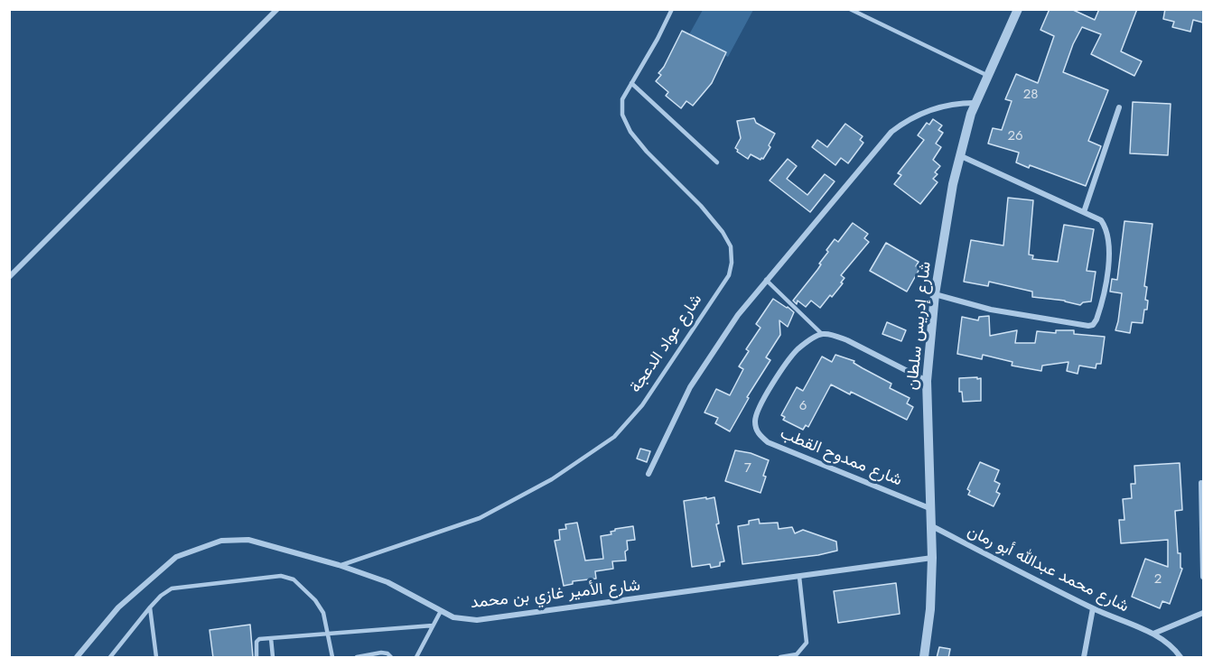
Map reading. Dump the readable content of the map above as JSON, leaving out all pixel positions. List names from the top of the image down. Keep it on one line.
{"streets":{"street":["شارع إدريس سلطان","شارع ممدوح القطب","شارع محمد عبدالله أبو رمان","شارع الأمير غازي بن محمد"],"lane":["شارع عواد الدعجة"]},"crossings":[["شارع إدريس سلطان","شارع ممدوح القطب"],["شارع إدريس سلطان","شارع محمد عبدالله أبو رمان"],["شارع إدريس سلطان","شارع الأمير غازي بن محمد"],["شارع عواد الدعجة","شارع الأمير غازي بن محمد"]],"house_numbers":["28","26","6","7","2"]}
